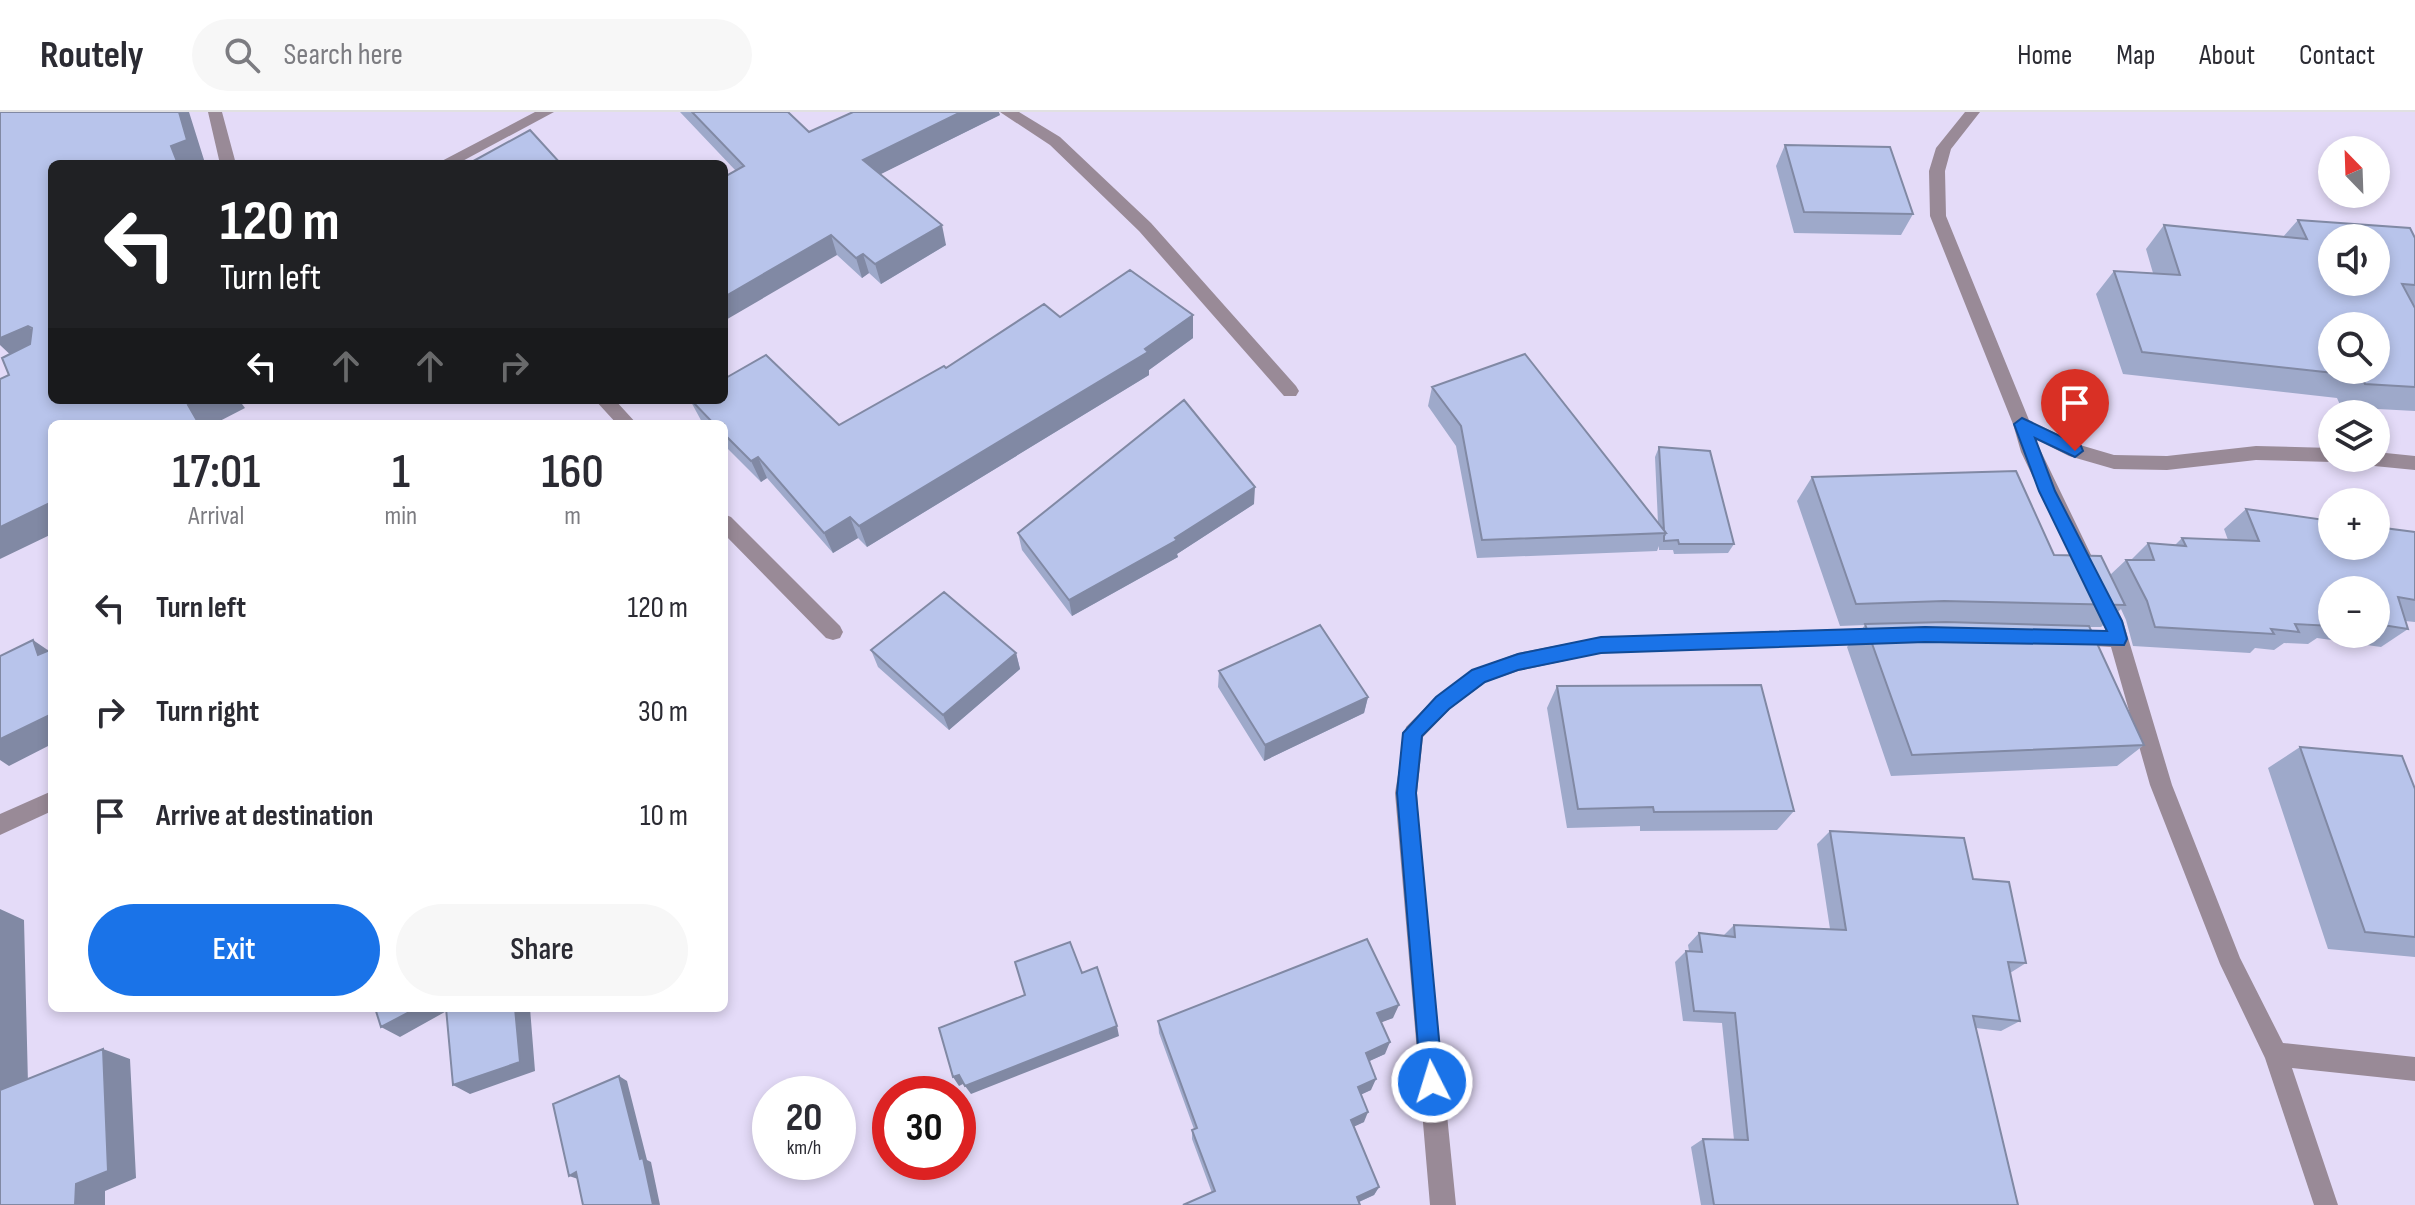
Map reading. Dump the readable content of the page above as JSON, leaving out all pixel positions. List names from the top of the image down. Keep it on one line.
{"north":"top left","page":{"header":"Routely","search":"Search here","nav":["Home","Map","About","Contact"],"map_buttons":["+","−"],"turn":["120 m","Turn left"],"eta":["17:01","Arrival","1","min","160","m"],"list":[{"name":"Turn left","value":"120 m"},{"name":"Turn right","value":"30 m"},{"name":"Arrive at destination","value":"10 m"}],"buttons":["Exit","Share"],"speed":"20 km/h","limit":"30"}}
